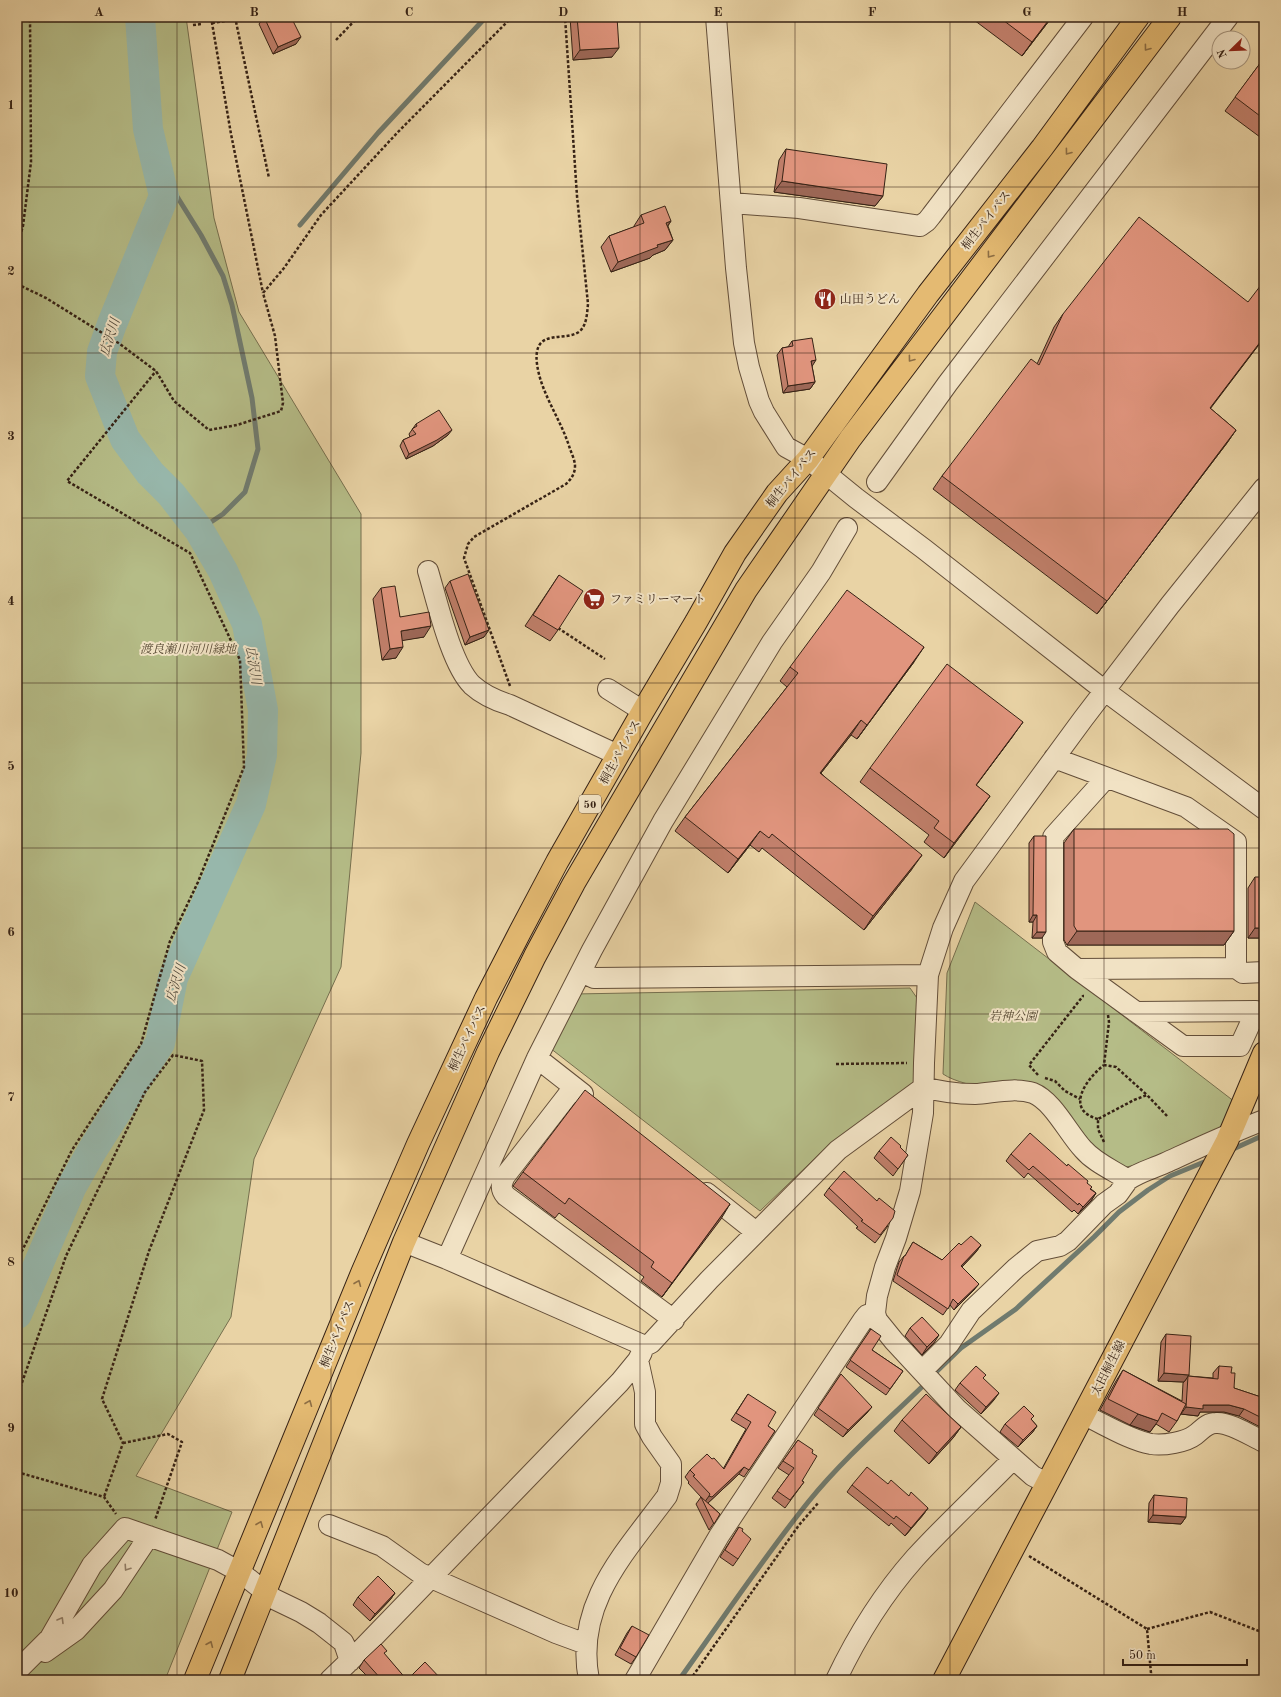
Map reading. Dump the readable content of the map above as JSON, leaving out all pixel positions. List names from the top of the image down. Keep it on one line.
{"streets":{"main road":["桐生バイパス","50","太田桐生線"]},"water":["広沢川"],"parks":["渡良瀬川河川緑地","岩神公園"],"places":{"restaurant":["山田うどん"],"supermarket":["ファミリーマート"]},"scale_bar":"50 m","north":"bottom left","grid":{"columns":["A","B","C","D","E","F","G","H"],"rows":["1","2","3","4","5","6","7","8","9","10"]}}
